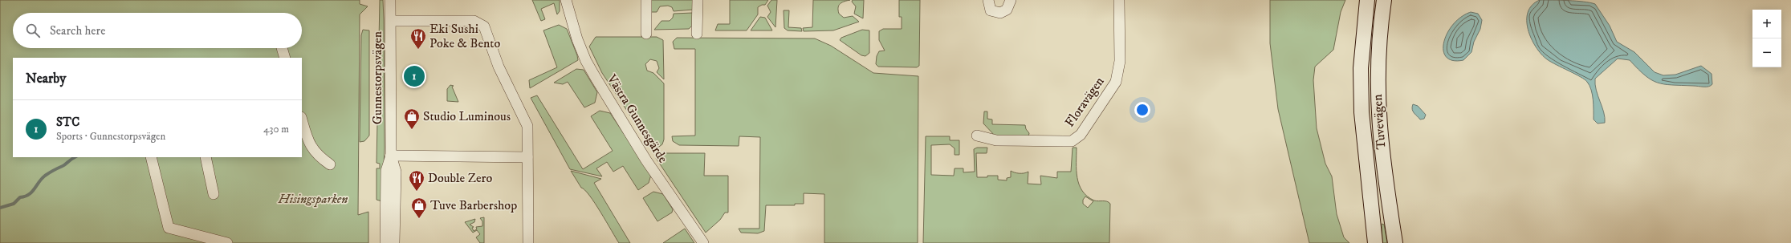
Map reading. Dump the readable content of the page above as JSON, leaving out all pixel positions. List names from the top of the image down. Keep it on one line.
{"streets":{"main road":["Tuvevägen"],"street":["Gunnestorpsvägen","Floravägen","Västra Gunnesgärde"]},"parks":["Hisingsparken"],"places":{"restaurant":["Eki Sushi Poke & Bento","Double Zero"],"shop":["Studio Luminous","Tuve Barbershop"]},"page":{"map_buttons":["+","−"],"search":"Search here","heading":"Nearby","pins":"1","list":[{"mark":"1","name":"STC","note":"Sports · Gunnestorpsvägen","value":"430 m"}]}}
